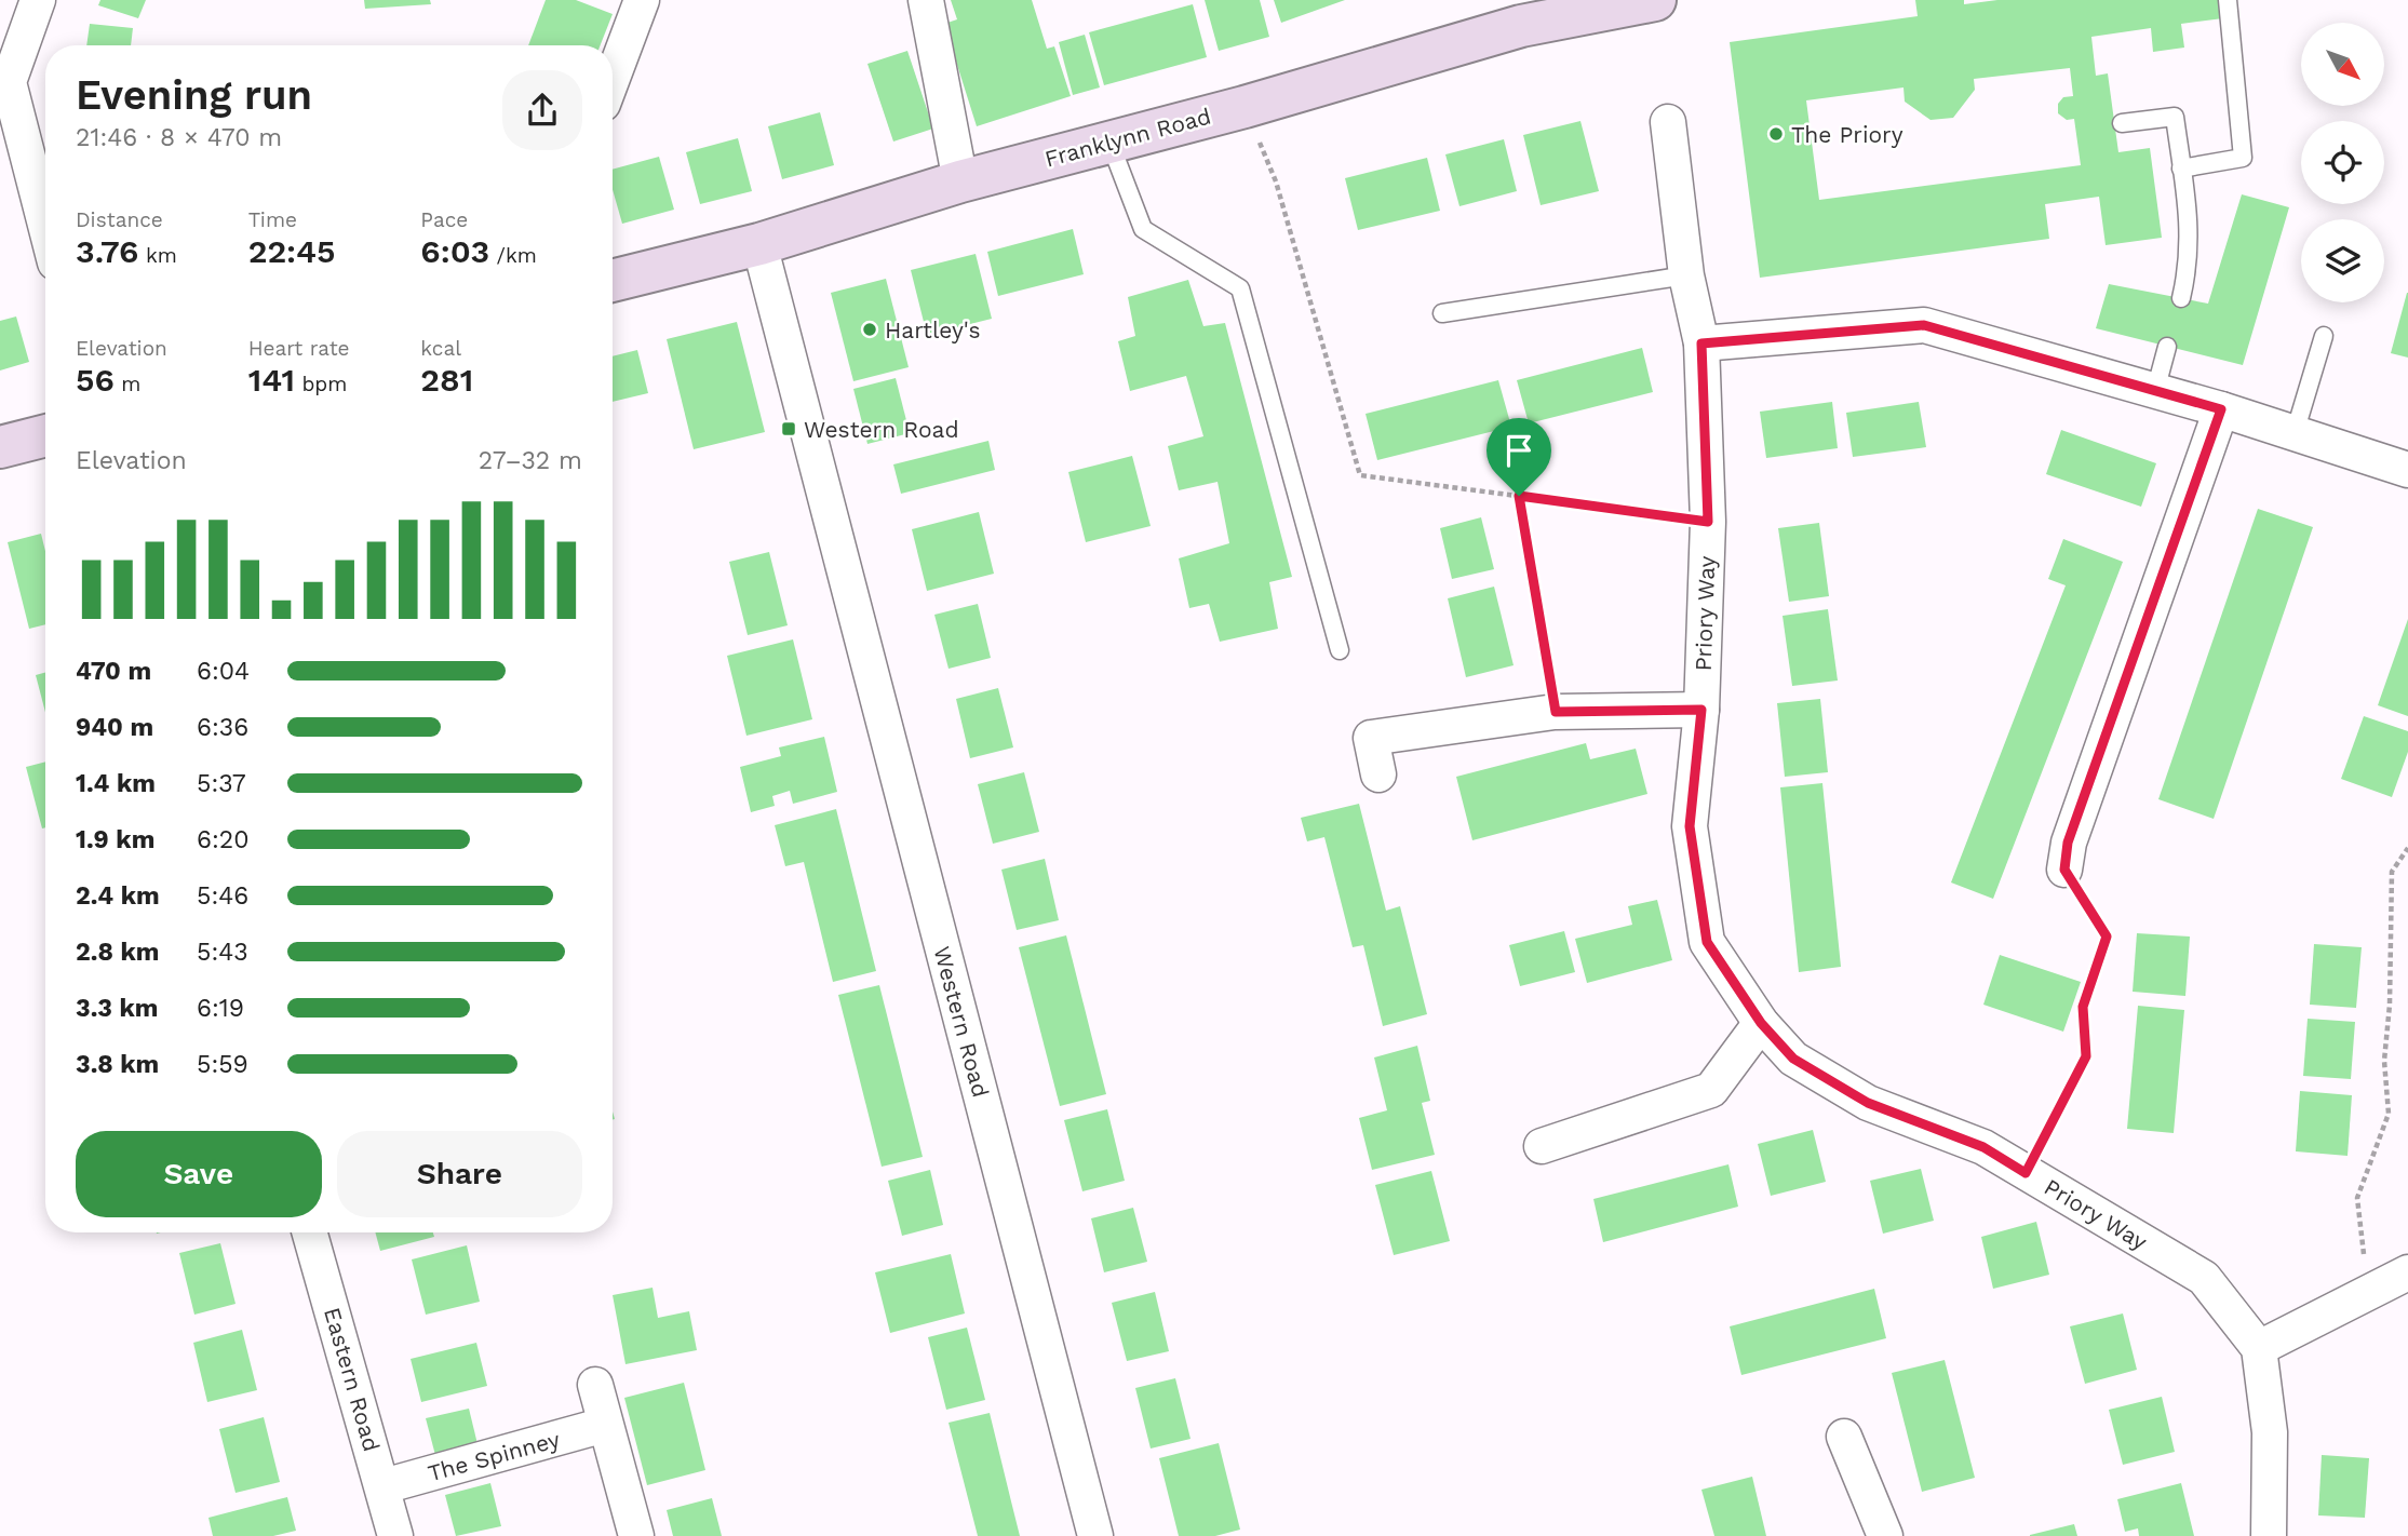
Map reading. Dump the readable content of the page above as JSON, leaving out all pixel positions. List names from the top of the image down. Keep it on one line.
{"streets":{"main road":["Franklynn Road"],"street":["Priory Way","Western Road","Eastern Road","The Spinney"]},"crossings":[["Franklynn Road","Western Road"],["Eastern Road","The Spinney"]],"places":{"other":["The Priory","Hartley's"],"transit":["Western Road"]},"north":"bottom right","page":{"heading":["Evening run","21:46 · 8 × 470 m"],"stats":[["Distance","3.76 km"],["Time","22:45"],["Pace","6:03 /km"],["Elevation","56 m"],["Heart rate","141 bpm"],["kcal","281"]],"chart":["Elevation","27–32 m"],"list":[{"name":"470 m","note":"6:04"},{"name":"940 m","note":"6:36"},{"name":"1.4 km","note":"5:37"},{"name":"1.9 km","note":"6:20"},{"name":"2.4 km","note":"5:46"},{"name":"2.8 km","note":"5:43"},{"name":"3.3 km","note":"6:19"},{"name":"3.8 km","note":"5:59"}],"buttons":["Save","Share"]}}
